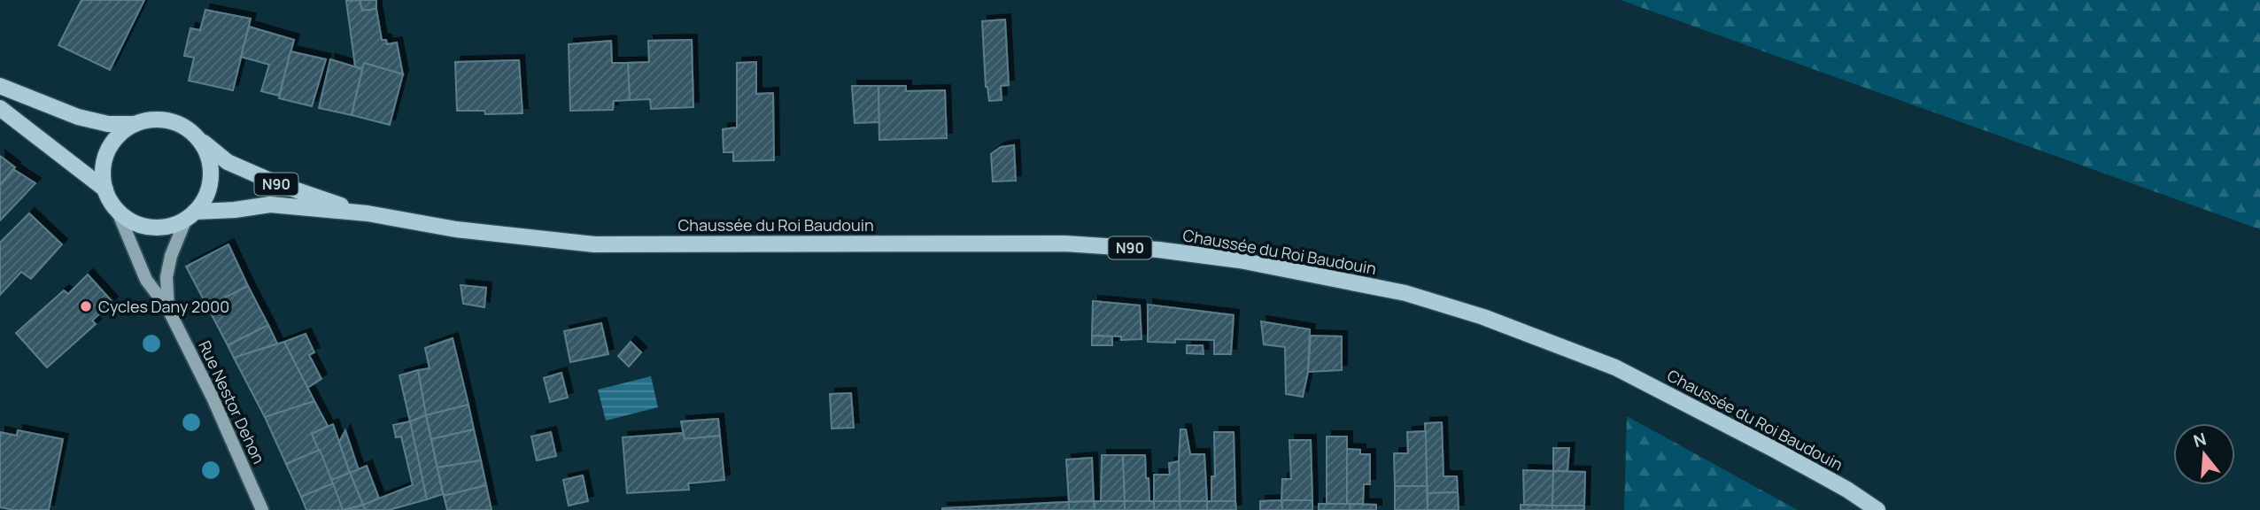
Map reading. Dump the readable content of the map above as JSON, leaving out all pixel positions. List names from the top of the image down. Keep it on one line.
{"streets":{"main road":["N90","Chaussée du Roi Baudouin"],"street":["Rue Nestor Dehon"]},"crossings":[["Chaussée du Roi Baudouin","Rue Nestor Dehon"]],"places":["Cycles Dany 2000"],"north":"top"}
